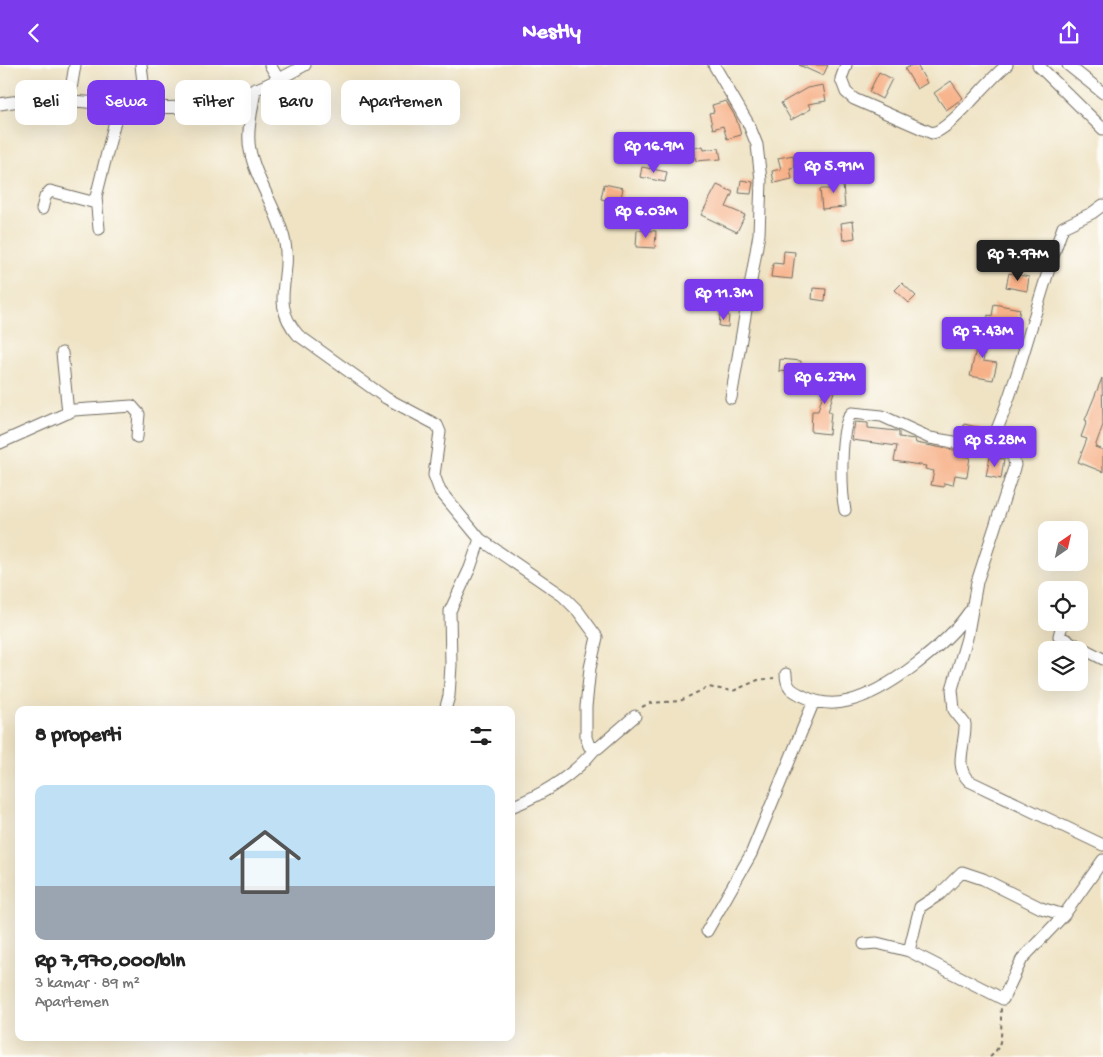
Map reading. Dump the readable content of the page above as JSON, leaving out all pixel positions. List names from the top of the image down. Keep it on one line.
{"north":"top right","page":{"header":"Nestly","chip":["Beli","Sewa","Filter","Baru","Apartemen"],"price":["Rp 16.9M","Rp 5.91M","Rp 6.03M","Rp 7.97M","Rp 11.3M","Rp 7.43M","Rp 6.27M","Rp 5.28M"],"heading":"8 properti","list":[{"name":"Rp 7,970,000/bln","note":"3 kamar · 89 m² · Apartemen"}]}}
